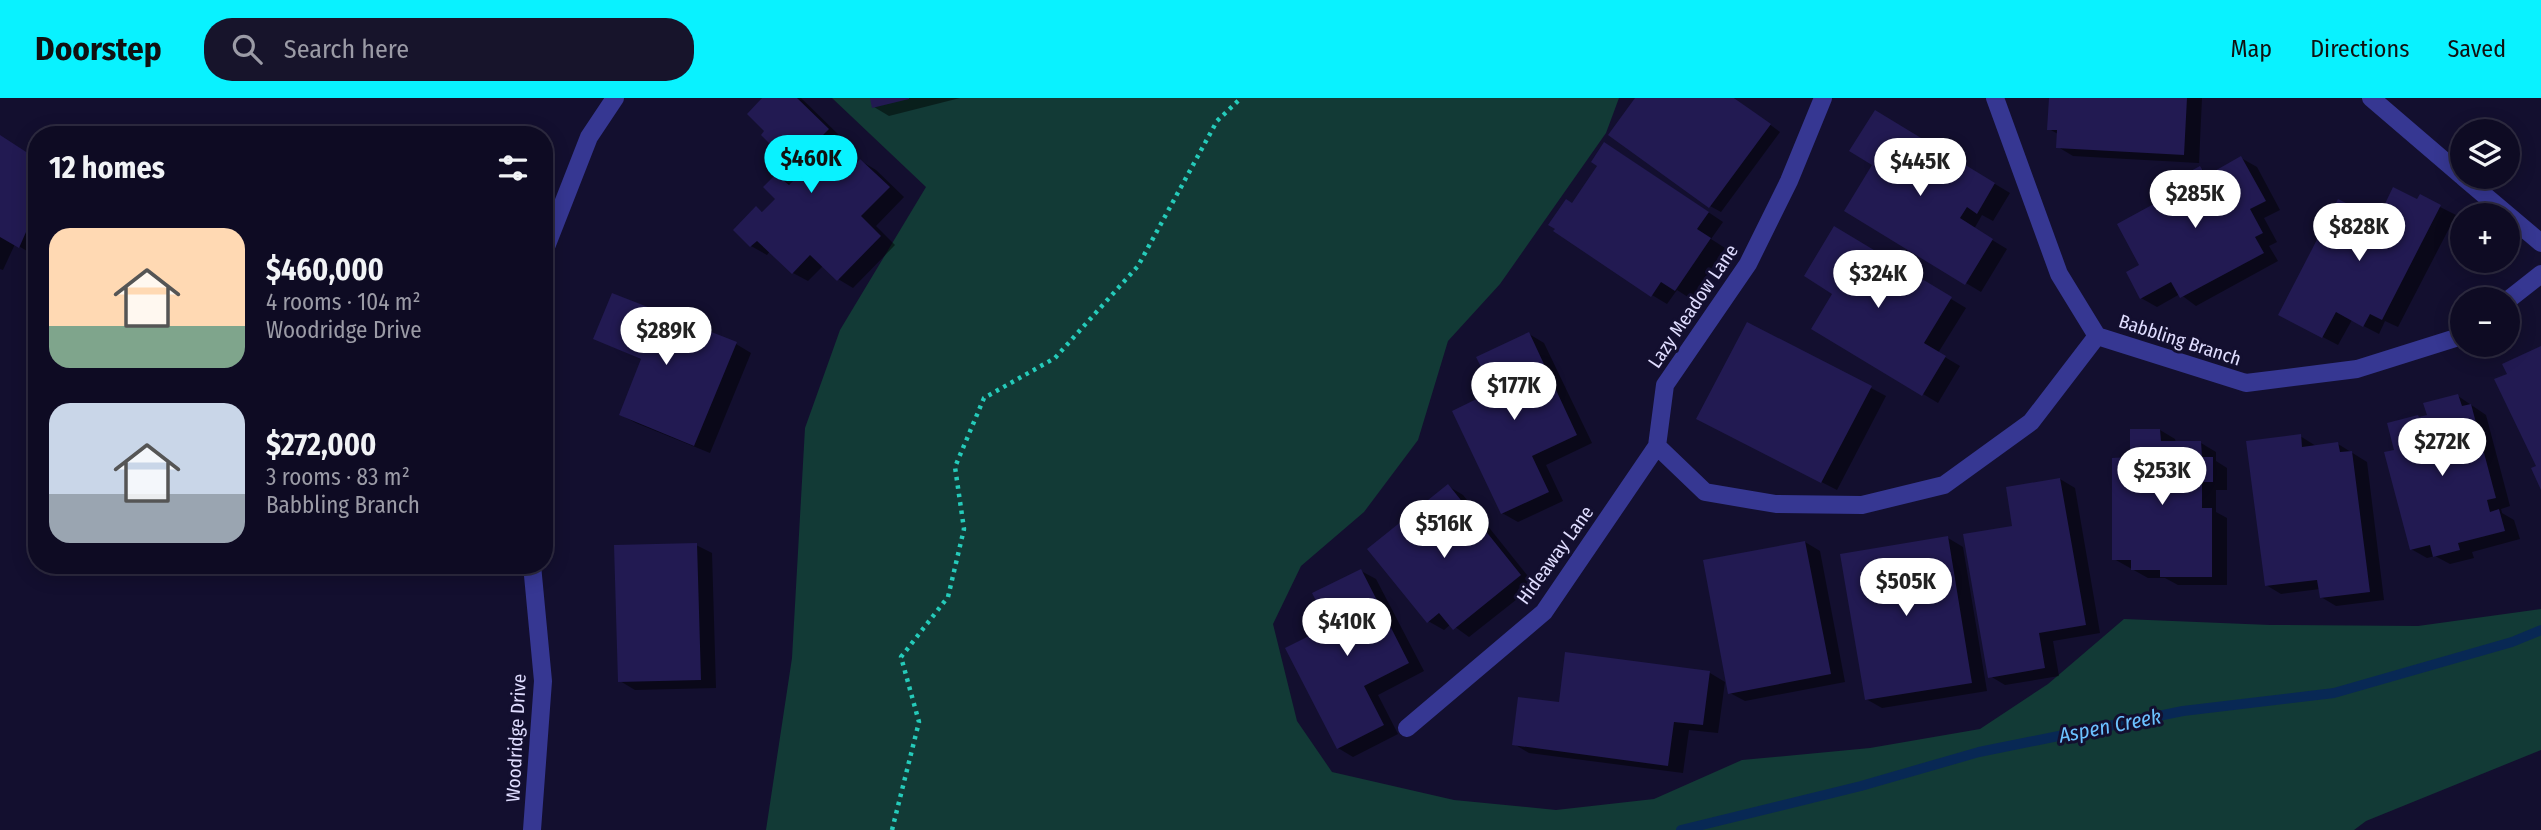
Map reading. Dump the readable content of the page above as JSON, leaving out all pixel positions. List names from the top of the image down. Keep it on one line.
{"streets":{"street":["Lazy Meadow Lane","Babbling Branch","Hideaway Lane","Woodridge Drive"]},"crossings":[["Lazy Meadow Lane","Hideaway Lane"]],"water":["Aspen Creek"],"page":{"header":"Doorstep","search":"Search here","nav":["Map","Directions","Saved"],"map_buttons":["+","−"],"heading":"12 homes","price":["$460K","$445K","$285K","$828K","$324K","$289K","$177K","$272K","$253K","$516K","$505K","$410K"],"list":[{"name":"$460,000","note":"4 rooms · 104 m² · Woodridge Drive"},{"name":"$272,000","note":"3 rooms · 83 m² · Babbling Branch"}]}}
